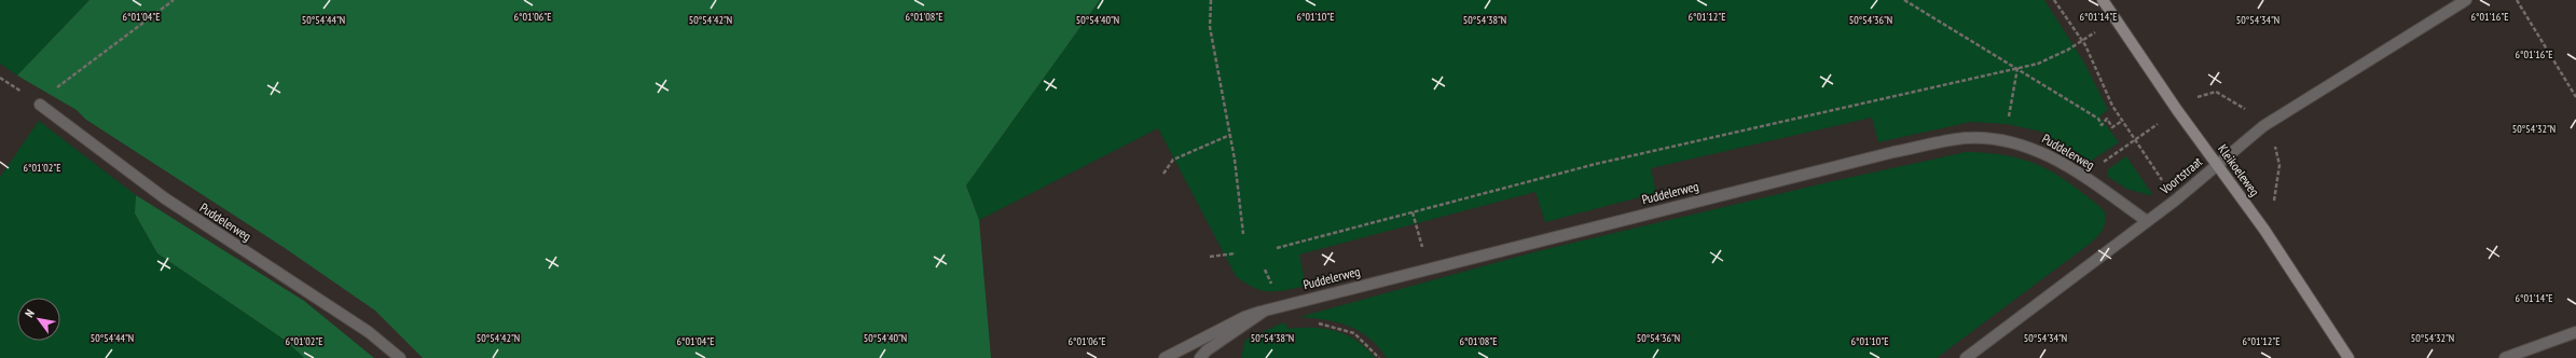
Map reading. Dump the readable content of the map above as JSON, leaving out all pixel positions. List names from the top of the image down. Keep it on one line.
{"streets":{"street":["Puddelerweg","Kleikoeleweg","Voortstraat"]},"crossings":[["Puddelerweg","Voortstraat"],["Kleikoeleweg","Voortstraat"]],"north":"top left","coordinates":["6°01'10\"E","6°01'04\"E","6°01'06\"E","6°01'08\"E","6°01'12\"E","6°01'14\"E","6°01'16\"E","50°54'36\"N","50°54'34\"N","50°54'44\"N","50°54'42\"N","50°54'40\"N","50°54'38\"N","50°54'32\"N","6°01'02\"E"]}
